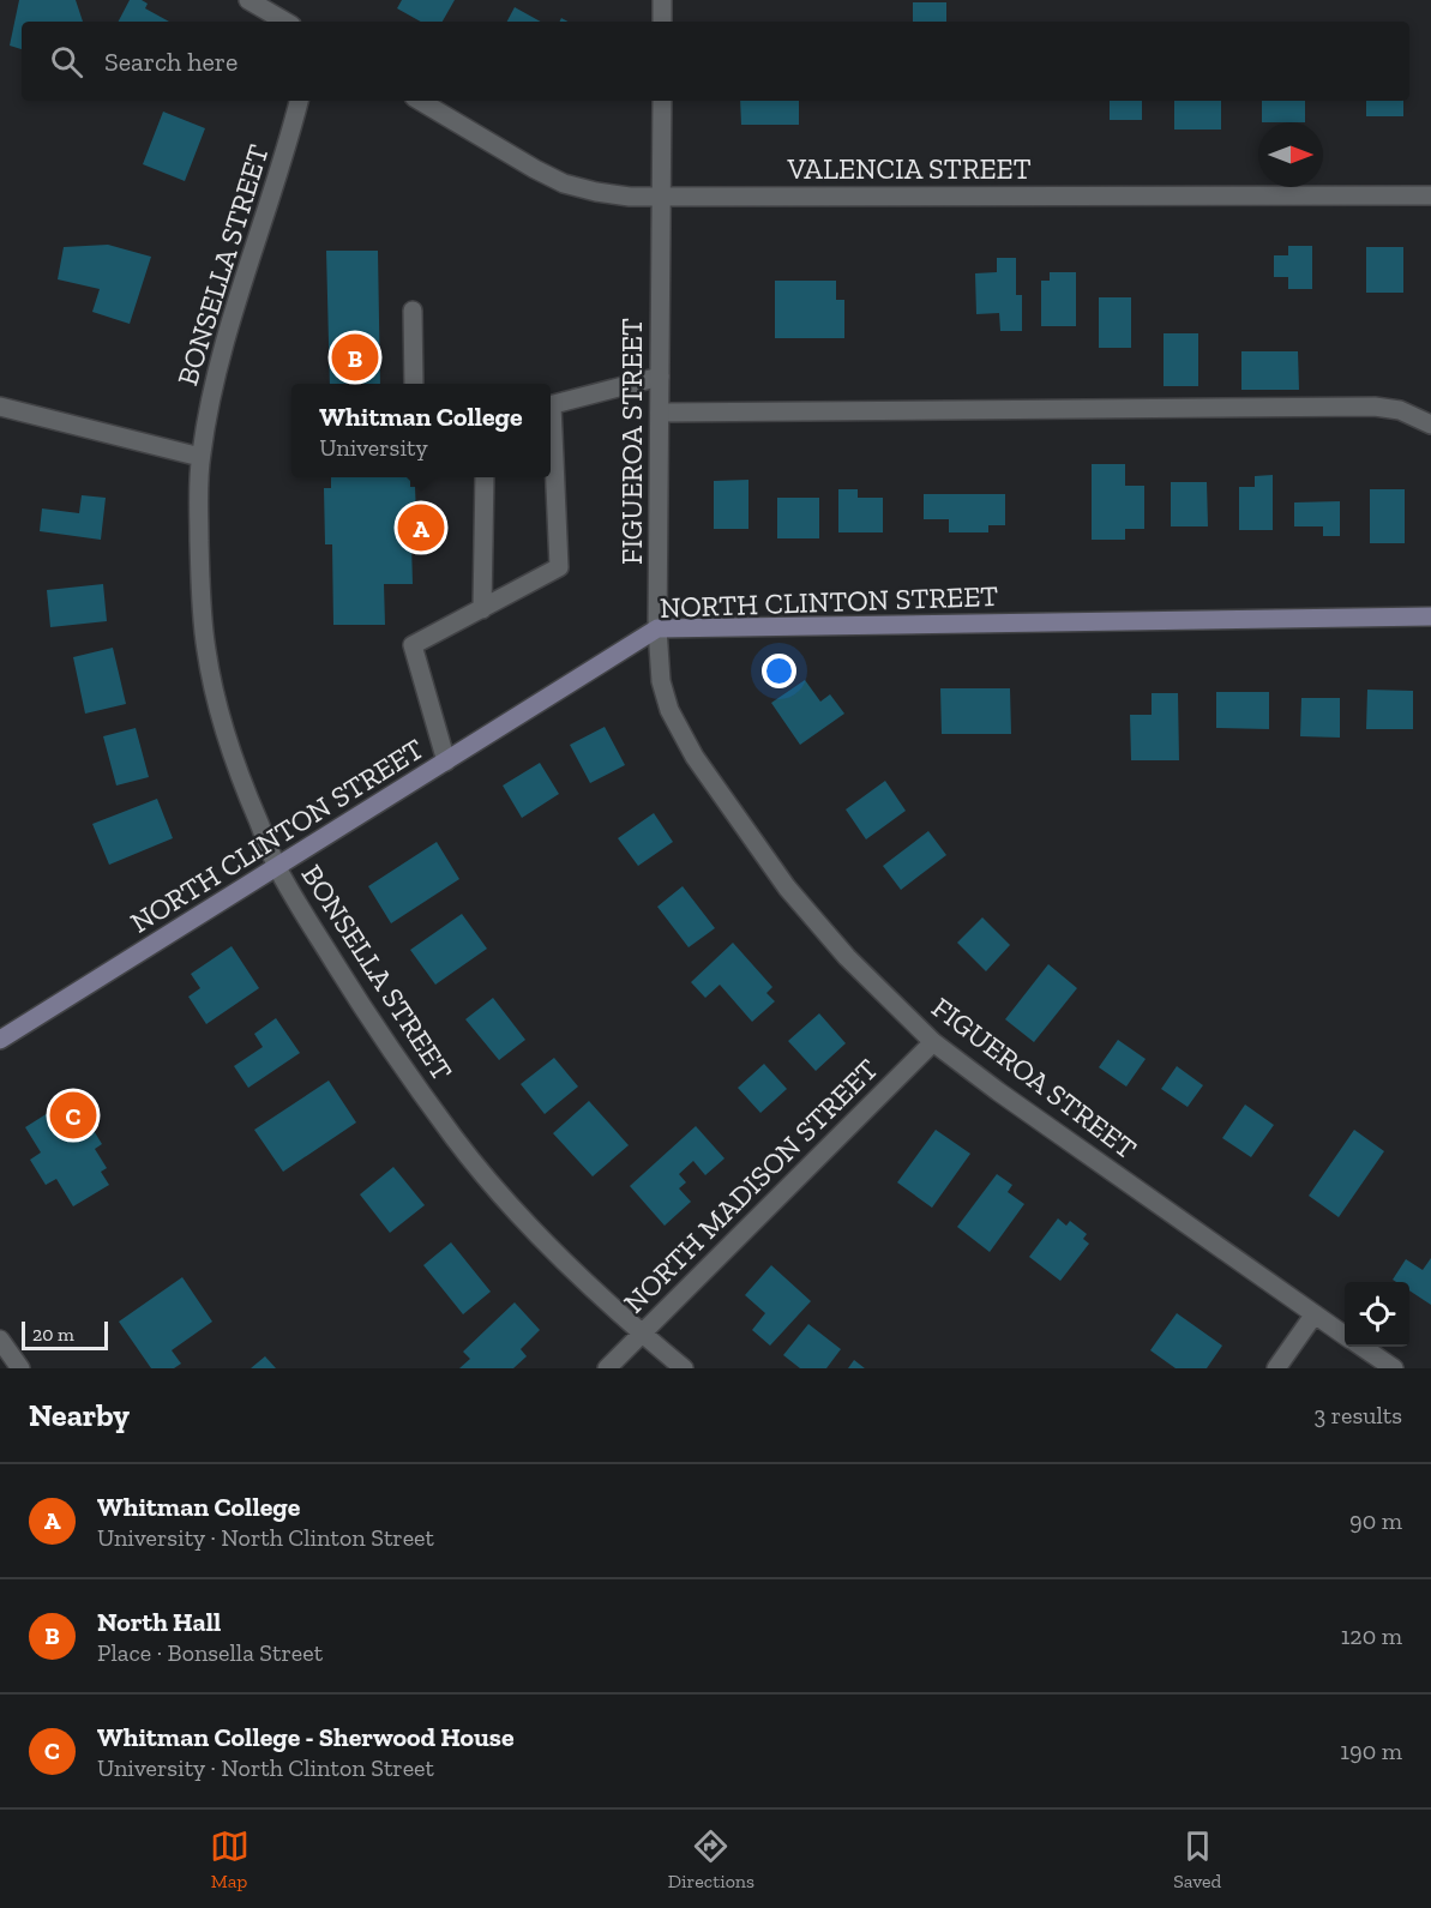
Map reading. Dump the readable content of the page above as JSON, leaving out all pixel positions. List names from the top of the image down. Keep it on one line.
{"streets":{"main road":["NORTH CLINTON STREET"],"street":["VALENCIA STREET","BONSELLA STREET","FIGUEROA STREET","NORTH MADISON STREET"]},"crossings":[["VALENCIA STREET","FIGUEROA STREET"],["BONSELLA STREET","NORTH CLINTON STREET"],["BONSELLA STREET","NORTH MADISON STREET"],["FIGUEROA STREET","NORTH CLINTON STREET"],["FIGUEROA STREET","NORTH MADISON STREET"]],"scale_bar":"20 m","north":"right","page":{"search":"Search here","pins":["B","A","C"],"popup":["Whitman College","University"],"scale":"20 m","heading":["Nearby","3 results"],"list":[{"mark":"A","name":"Whitman College","note":"University · North Clinton Street","value":"90 m"},{"mark":"B","name":"North Hall","note":"Place · Bonsella Street","value":"120 m"},{"mark":"C","name":"Whitman College - Sherwood House","note":"University · North Clinton Street","value":"190 m"}],"nav":["Map","Directions","Saved"]}}
